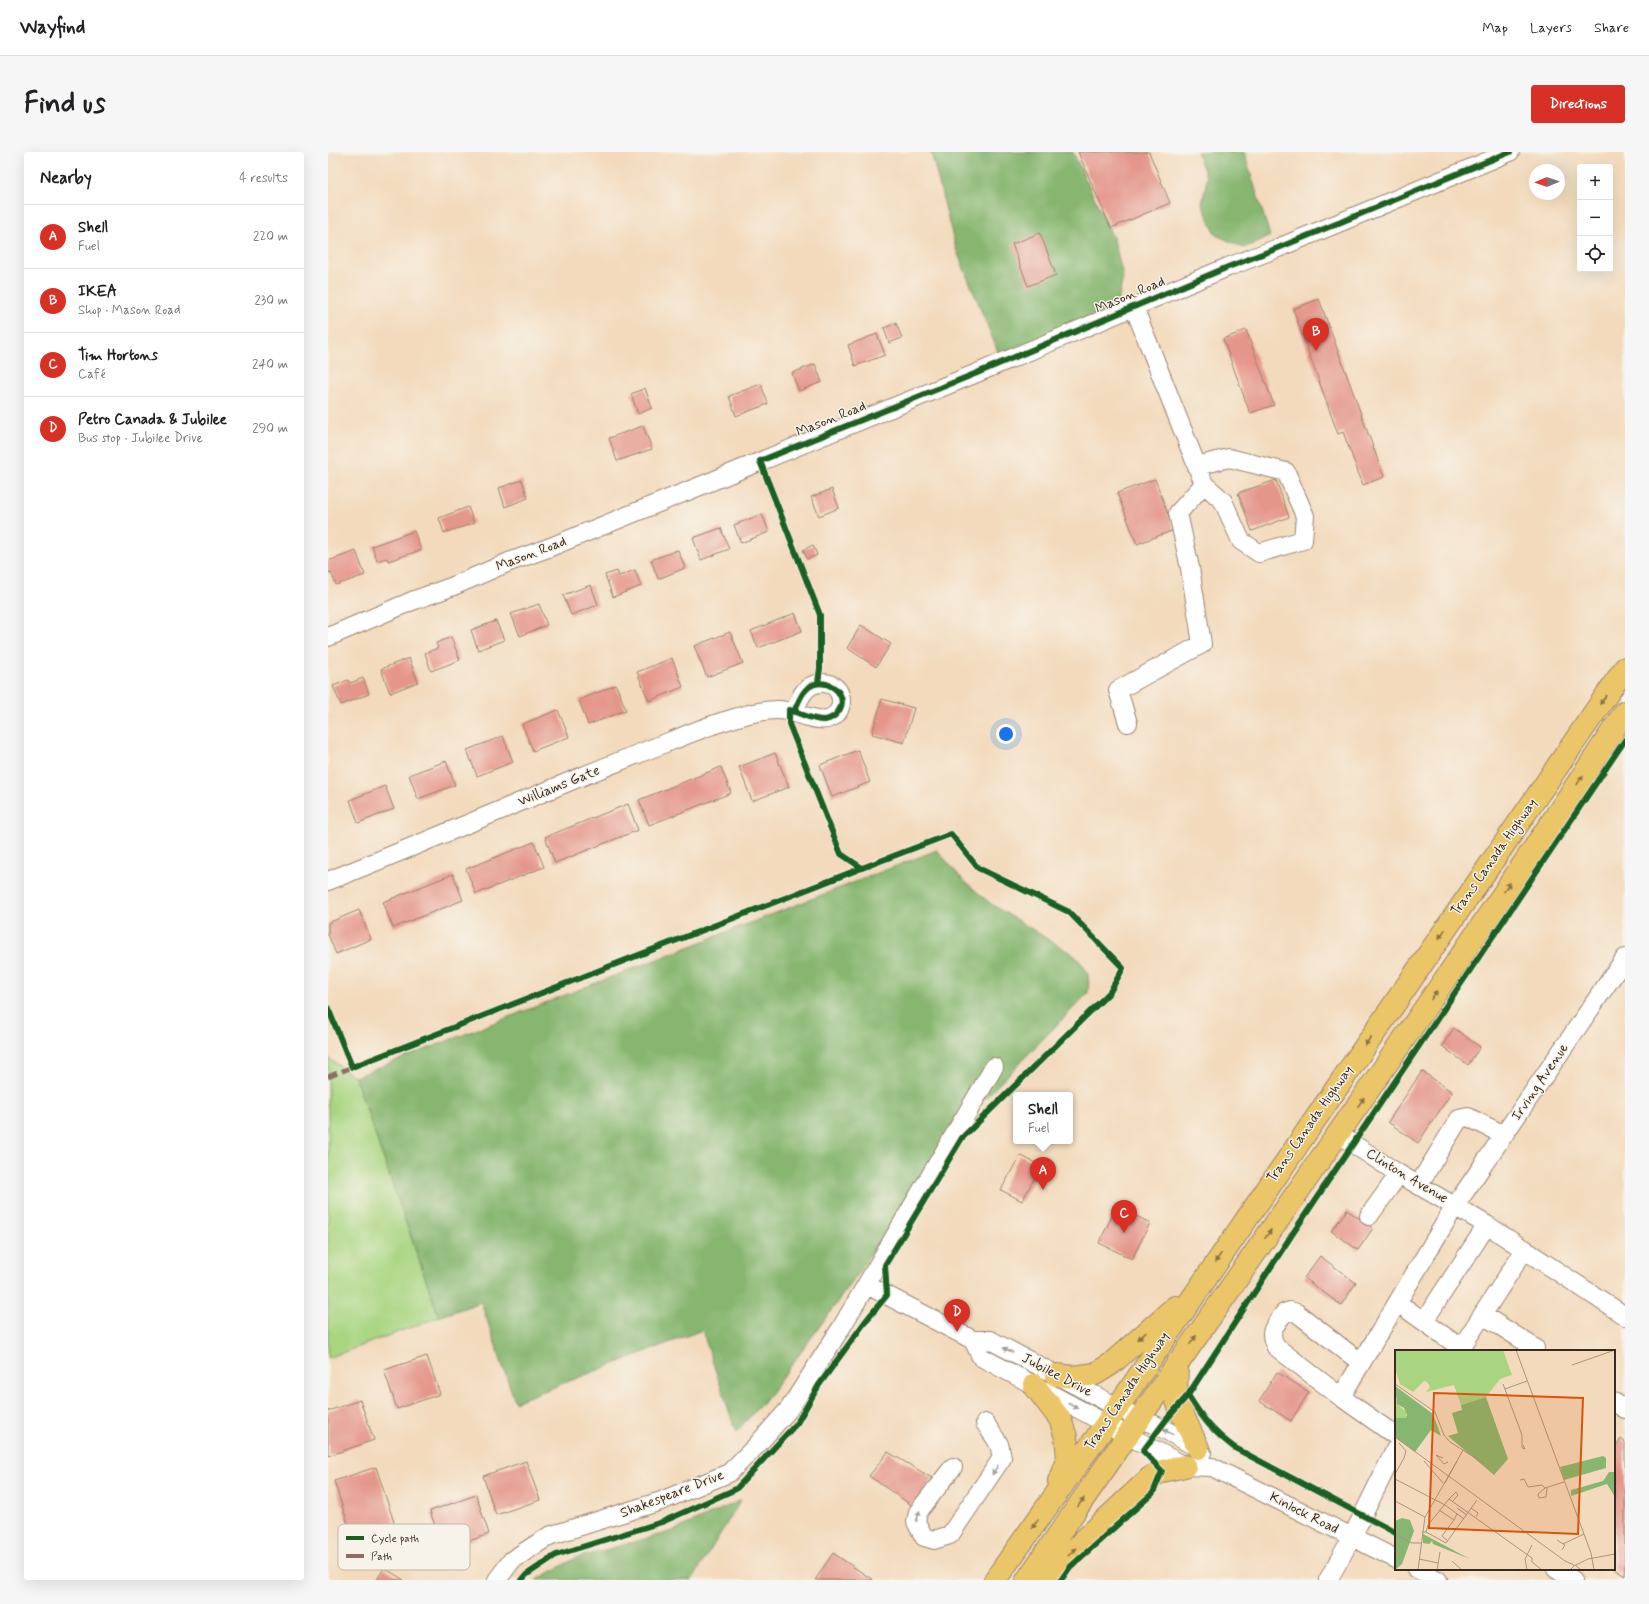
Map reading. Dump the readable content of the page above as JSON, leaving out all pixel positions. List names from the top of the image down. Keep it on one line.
{"streets":{"highway":["Trans Canada Highway"],"street":["Mason Road","Williams Gate","Irving Avenue","Clinton Avenue","Jubilee Drive","Shakespeare Drive","Kinlock Road"]},"crossings":[["Trans Canada Highway","Clinton Avenue"],["Trans Canada Highway","Jubilee Drive"],["Trans Canada Highway","Kinlock Road"],["Irving Avenue","Clinton Avenue"],["Jubilee Drive","Shakespeare Drive"],["Jubilee Drive","Kinlock Road"]],"legend":["Cycle path","Path"],"north":"left","page":{"header":"Wayfind","nav":["Map","Layers","Share"],"buttons":"Directions","title":"Find us","heading":["Nearby","4 results"],"map_buttons":["+","−"],"list":[{"mark":"A","name":"Shell","note":"Fuel","value":"220 m"},{"mark":"B","name":"IKEA","note":"Shop · Mason Road","value":"230 m"},{"mark":"C","name":"Tim Hortons","note":"Café","value":"240 m"},{"mark":"D","name":"Petro Canada & Jubilee","note":"Bus stop · Jubilee Drive","value":"290 m"}],"pins":["B","A","C","D"],"popup":["Shell","Fuel"]}}
